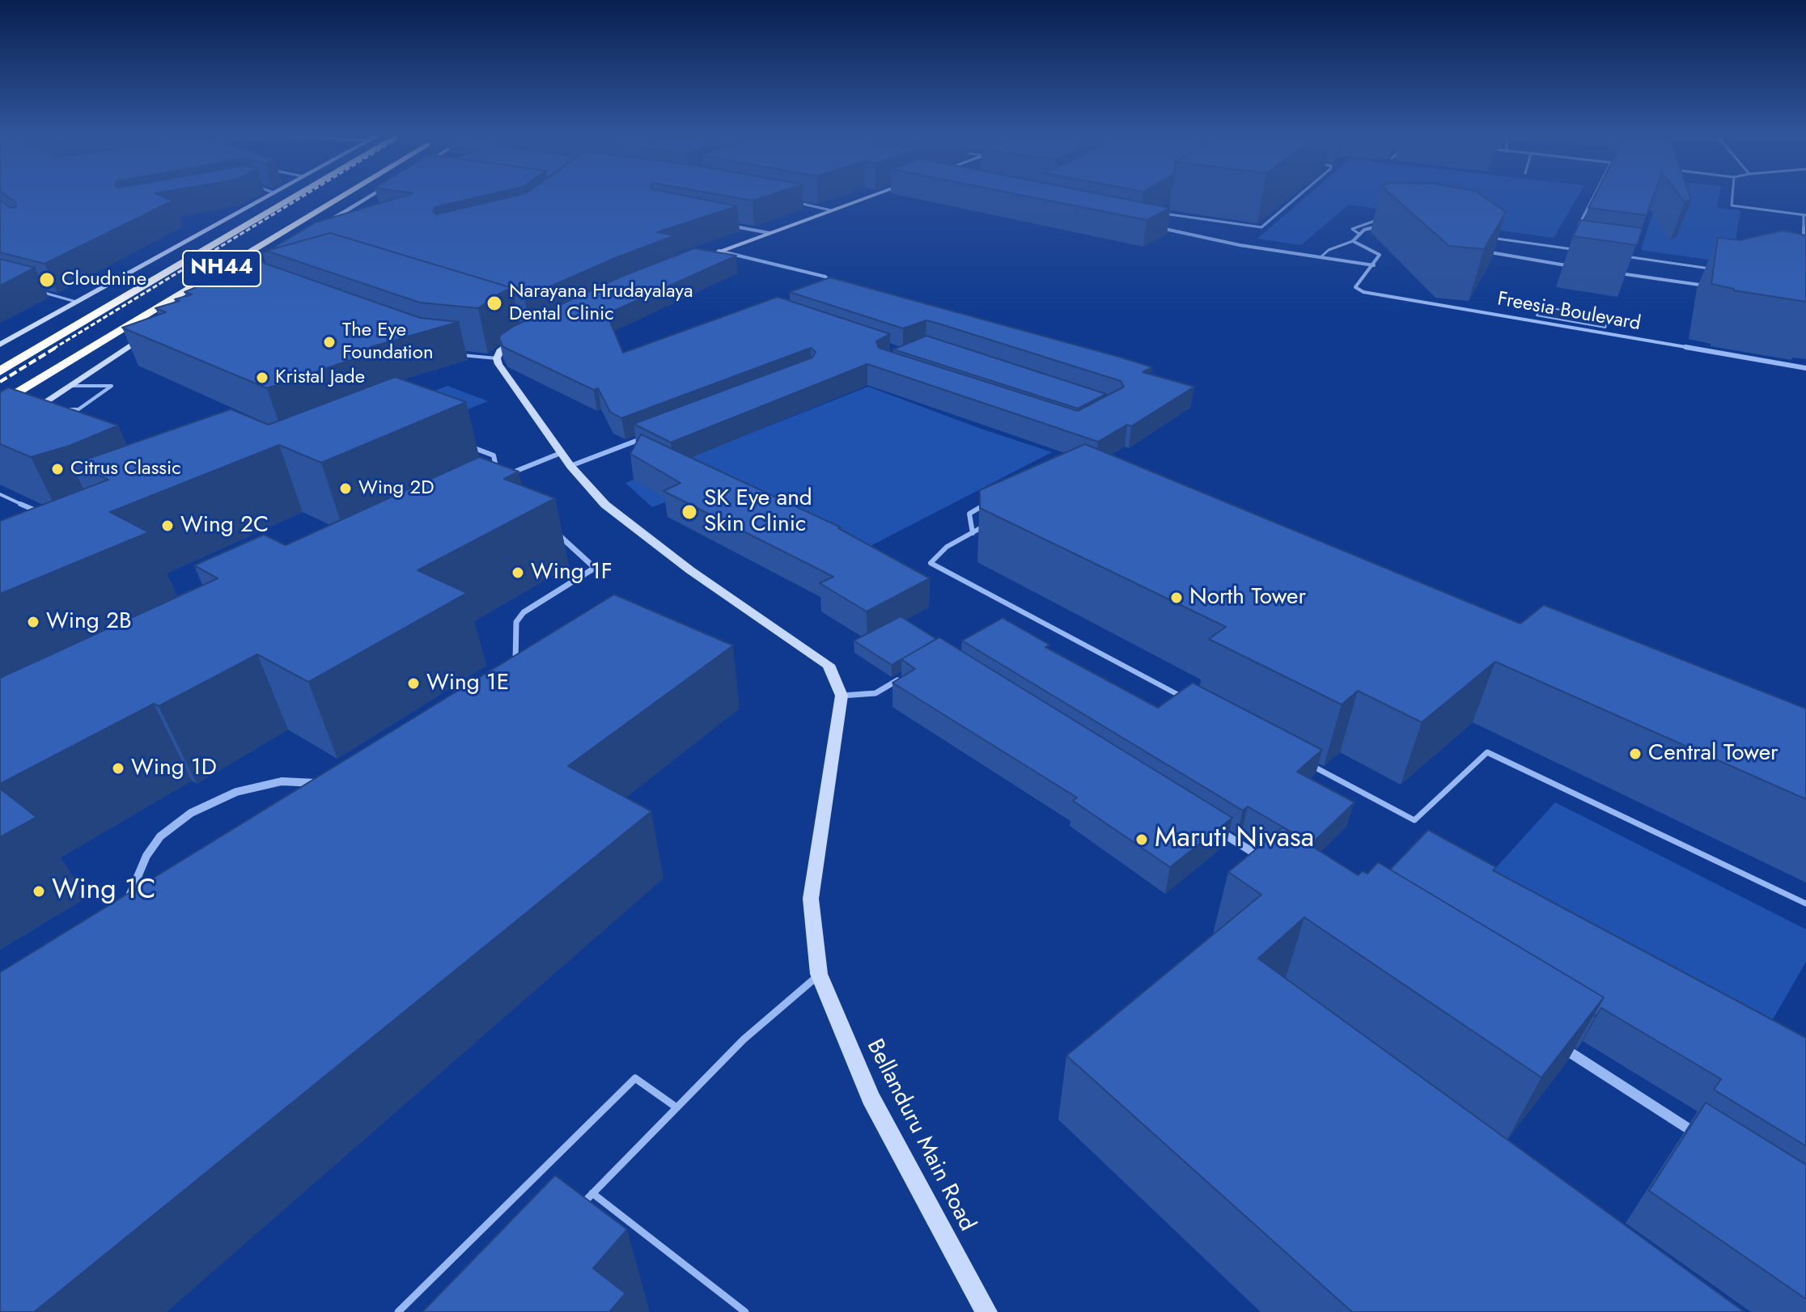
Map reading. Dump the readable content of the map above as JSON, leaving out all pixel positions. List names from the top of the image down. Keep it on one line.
{"streets":{"highway":["NH44"],"street":["Freesia Boulevard","Bellanduru Main Road"]},"places":["Cloudnine","Narayana Hrudayalaya Dental Clinic","The Eye Foundation","Kristal Jade","Citrus Classic","Wing 2D","SK Eye and Skin Clinic","Wing 2C","Wing 1F","North Tower","Wing 2B","Wing 1E","Central Tower","Wing 1D","Maruti Nivasa","Wing 1C"]}
